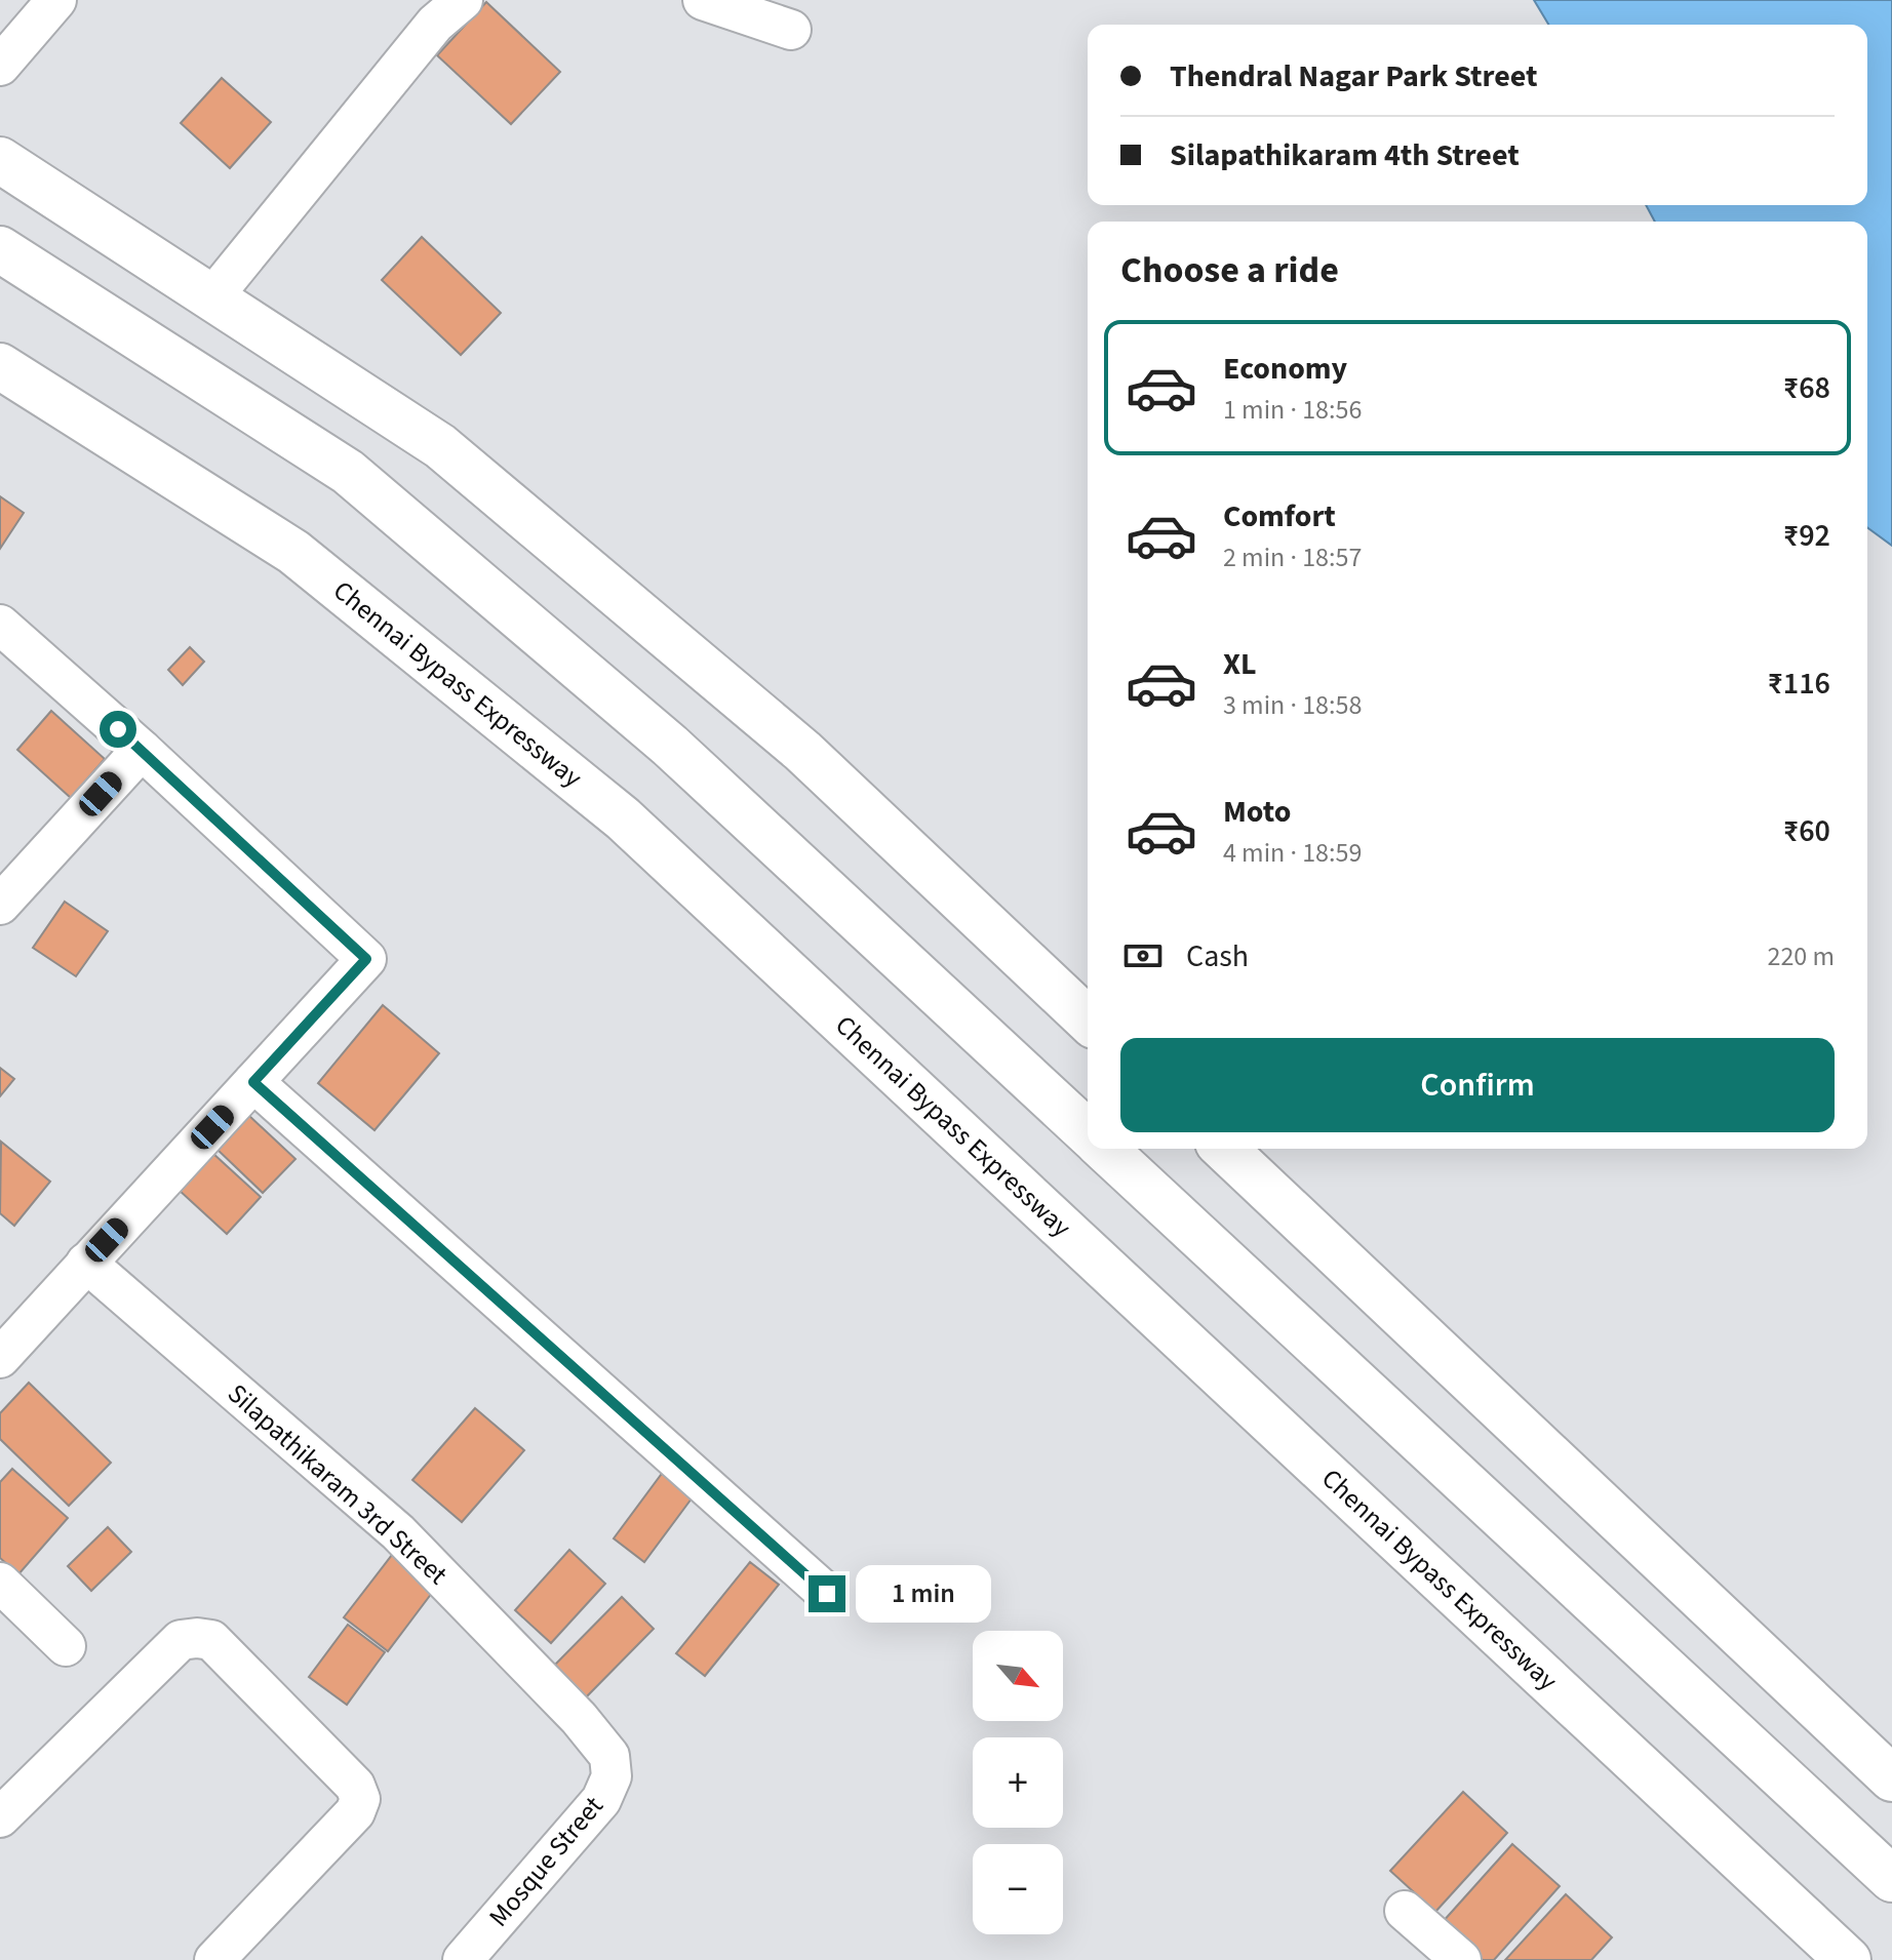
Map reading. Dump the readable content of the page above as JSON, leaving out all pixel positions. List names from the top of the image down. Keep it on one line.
{"streets":{"main road":["Chennai Bypass Expressway"],"street":["Silapathikaram 3rd Street","Mosque Street"]},"crossings":[["Silapathikaram 3rd Street","Mosque Street"]],"north":"bottom right","page":{"banner":["Thendral Nagar Park Street","Silapathikaram 4th Street"],"heading":"Choose a ride","list":[{"name":"Economy","note":"1 min · 18:56","value":"₹68"},{"name":"Comfort","note":"2 min · 18:57","value":"₹92"},{"name":"XL","note":"3 min · 18:58","value":"₹116"},{"name":"Moto","note":"4 min · 18:59","value":"₹60"}],"pay":["Cash","220 m"],"buttons":"Confirm","bubble":"1 min","map_buttons":["+","−"]}}
